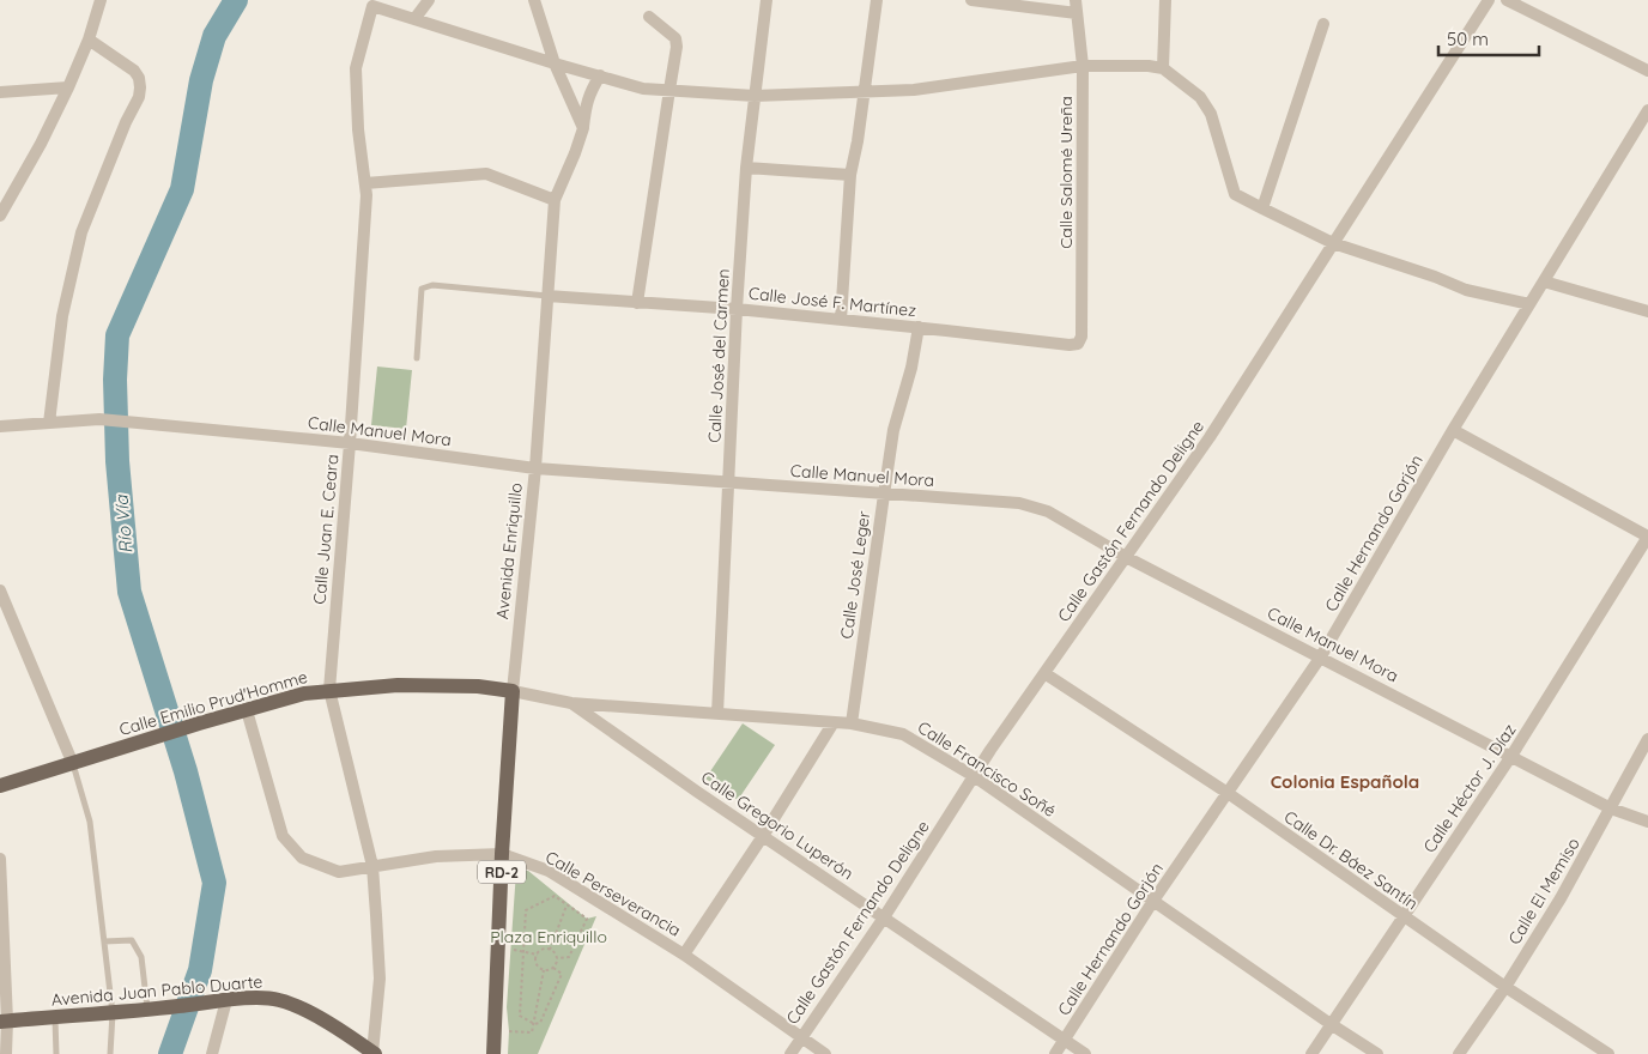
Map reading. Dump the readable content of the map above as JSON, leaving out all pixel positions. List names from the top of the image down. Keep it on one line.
{"streets":{"main road":["Avenida Enriquillo","Calle Emilio Prud'Homme","RD-2","Avenida Juan Pablo Duarte"],"street":["Calle Salomé Ureña","Calle José F. Martínez","Calle José del Carmen","Calle Manuel Mora","Calle Gastón Fernando Deligne","Calle Juan E. Ceara","Calle Hernando Gorjón","Calle José Leger","Calle Francisco Soñé","Calle Héctor J. Díaz","Calle Gregorio Luperón","Calle Dr. Báez Santín","Calle El Memiso","Calle Perseverancia"]},"crossings":[["Calle Salomé Ureña","Calle José F. Martínez"],["Calle José F. Martínez","Calle José del Carmen"],["Calle José F. Martínez","Avenida Enriquillo"],["Calle José F. Martínez","Calle José Leger"],["Calle José del Carmen","Calle Manuel Mora"],["Calle José del Carmen","Calle Francisco Soñé"],["Calle Manuel Mora","Calle Gastón Fernando Deligne"],["Calle Manuel Mora","Calle Juan E. Ceara"],["Calle Manuel Mora","Calle Hernando Gorjón"],["Calle Manuel Mora","Avenida Enriquillo"],["Calle Manuel Mora","Calle José Leger"],["Calle Manuel Mora","Calle Héctor J. Díaz"],["Calle Manuel Mora","Calle El Memiso"],["Calle Gastón Fernando Deligne","Calle Francisco Soñé"],["Calle Gastón Fernando Deligne","Calle Gregorio Luperón"],["Calle Gastón Fernando Deligne","Calle Dr. Báez Santín"],["Calle Gastón Fernando Deligne","Calle Perseverancia"],["Calle Juan E. Ceara","Calle Emilio Prud'Homme"],["Calle Juan E. Ceara","Calle Perseverancia"],["Calle Juan E. Ceara","Avenida Juan Pablo Duarte"],["Calle Hernando Gorjón","Calle Francisco Soñé"],["Calle Hernando Gorjón","Calle Gregorio Luperón"],["Calle Hernando Gorjón","Calle Dr. Báez Santín"],["Avenida Enriquillo","Calle Emilio Prud'Homme"],["Avenida Enriquillo","Calle Francisco Soñé"],["Avenida Enriquillo","Calle Perseverancia"],["Calle José Leger","Calle Francisco Soñé"],["Calle Emilio Prud'Homme","Calle Francisco Soñé"],["Calle Emilio Prud'Homme","Calle Perseverancia"],["Calle Francisco Soñé","Calle Héctor J. Díaz"],["Calle Francisco Soñé","Calle Gregorio Luperón"],["Calle Héctor J. Díaz","Calle Dr. Báez Santín"],["Calle Dr. Báez Santín","Calle El Memiso"]],"districts":["Colonia Española"],"water":["Río Vía"],"parks":["Plaza Enriquillo"],"scale_bar":"50 m"}
